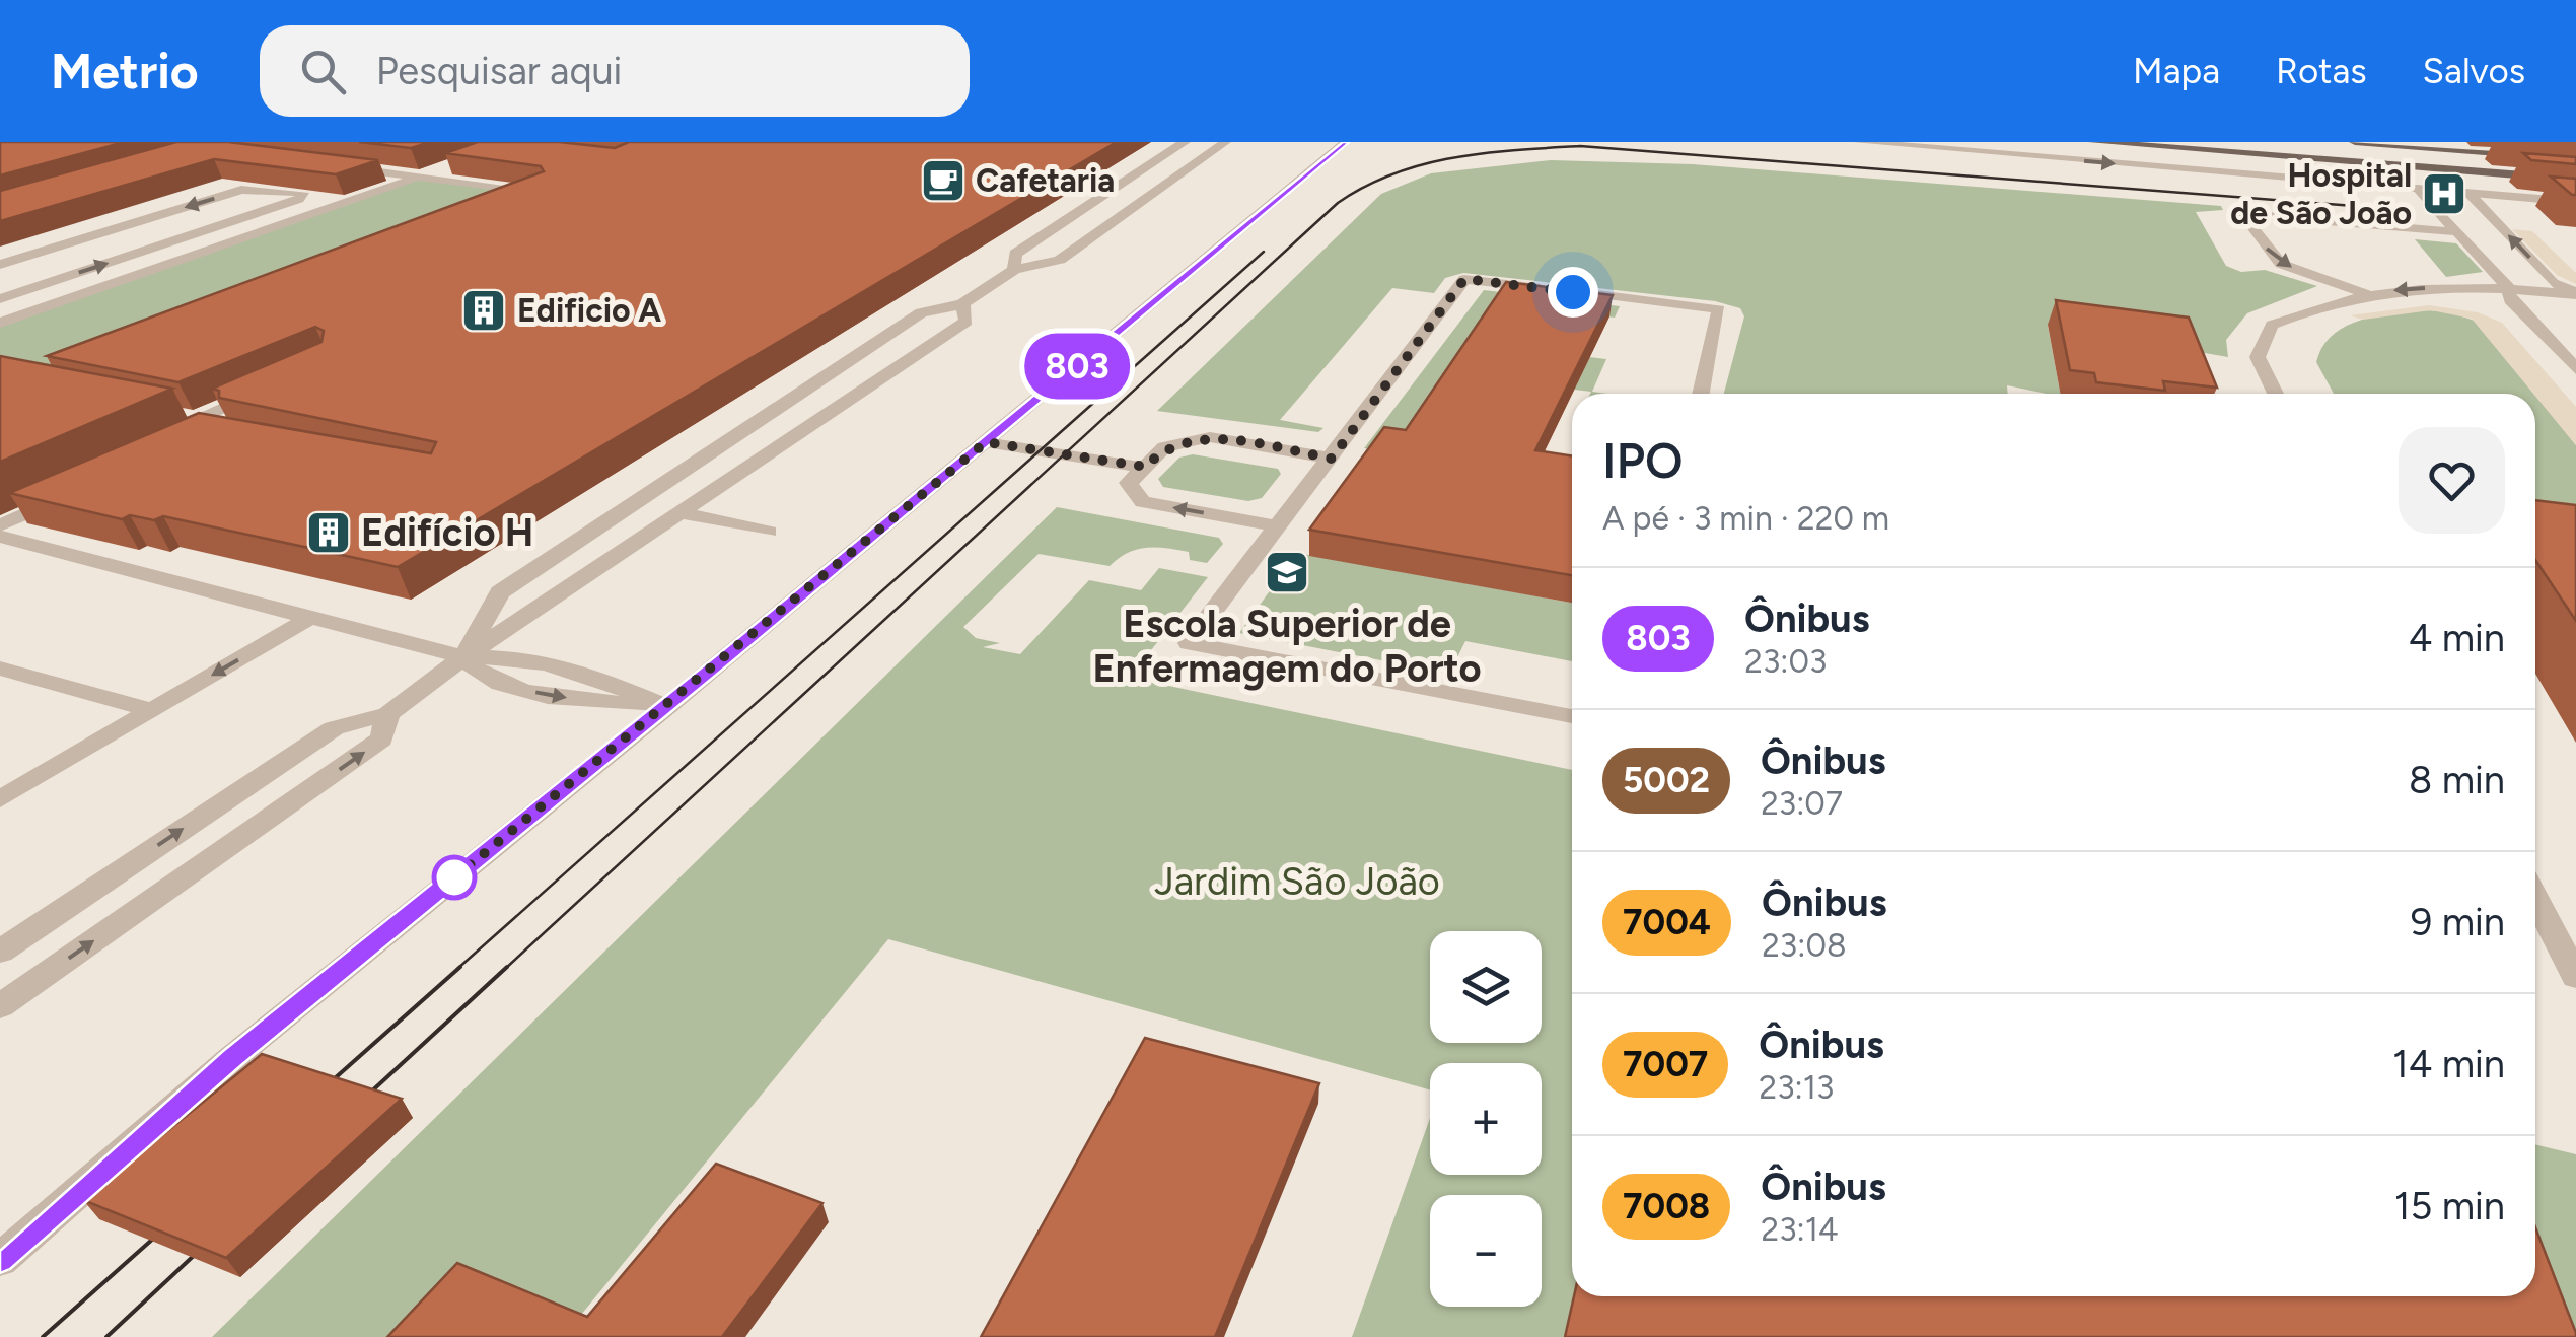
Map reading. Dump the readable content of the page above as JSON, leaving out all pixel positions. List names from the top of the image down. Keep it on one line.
{"parks":["Jardim São João"],"places":{"cafe":["Cafetaria"],"hospital":["Hospital de São João"],"building":["Edificio A","Edifício H"],"school or university":["Escola Superior de Enfermagem do Porto"]},"lines":["bus line 803"],"page":{"header":"Metrio","search":"Pesquisar aqui","nav":["Mapa","Rotas","Salvos"],"on_map":"803","heading":["IPO","A pé · 3 min · 220 m"],"list":[{"mark":"803","name":"Ônibus","note":"23:03","value":"4 min"},{"mark":"5002","name":"Ônibus","note":"23:07","value":"8 min"},{"mark":"7004","name":"Ônibus","note":"23:08","value":"9 min"},{"mark":"7007","name":"Ônibus","note":"23:13","value":"14 min"},{"mark":"7008","name":"Ônibus","note":"23:14","value":"15 min"}],"map_buttons":["+","−"]}}
